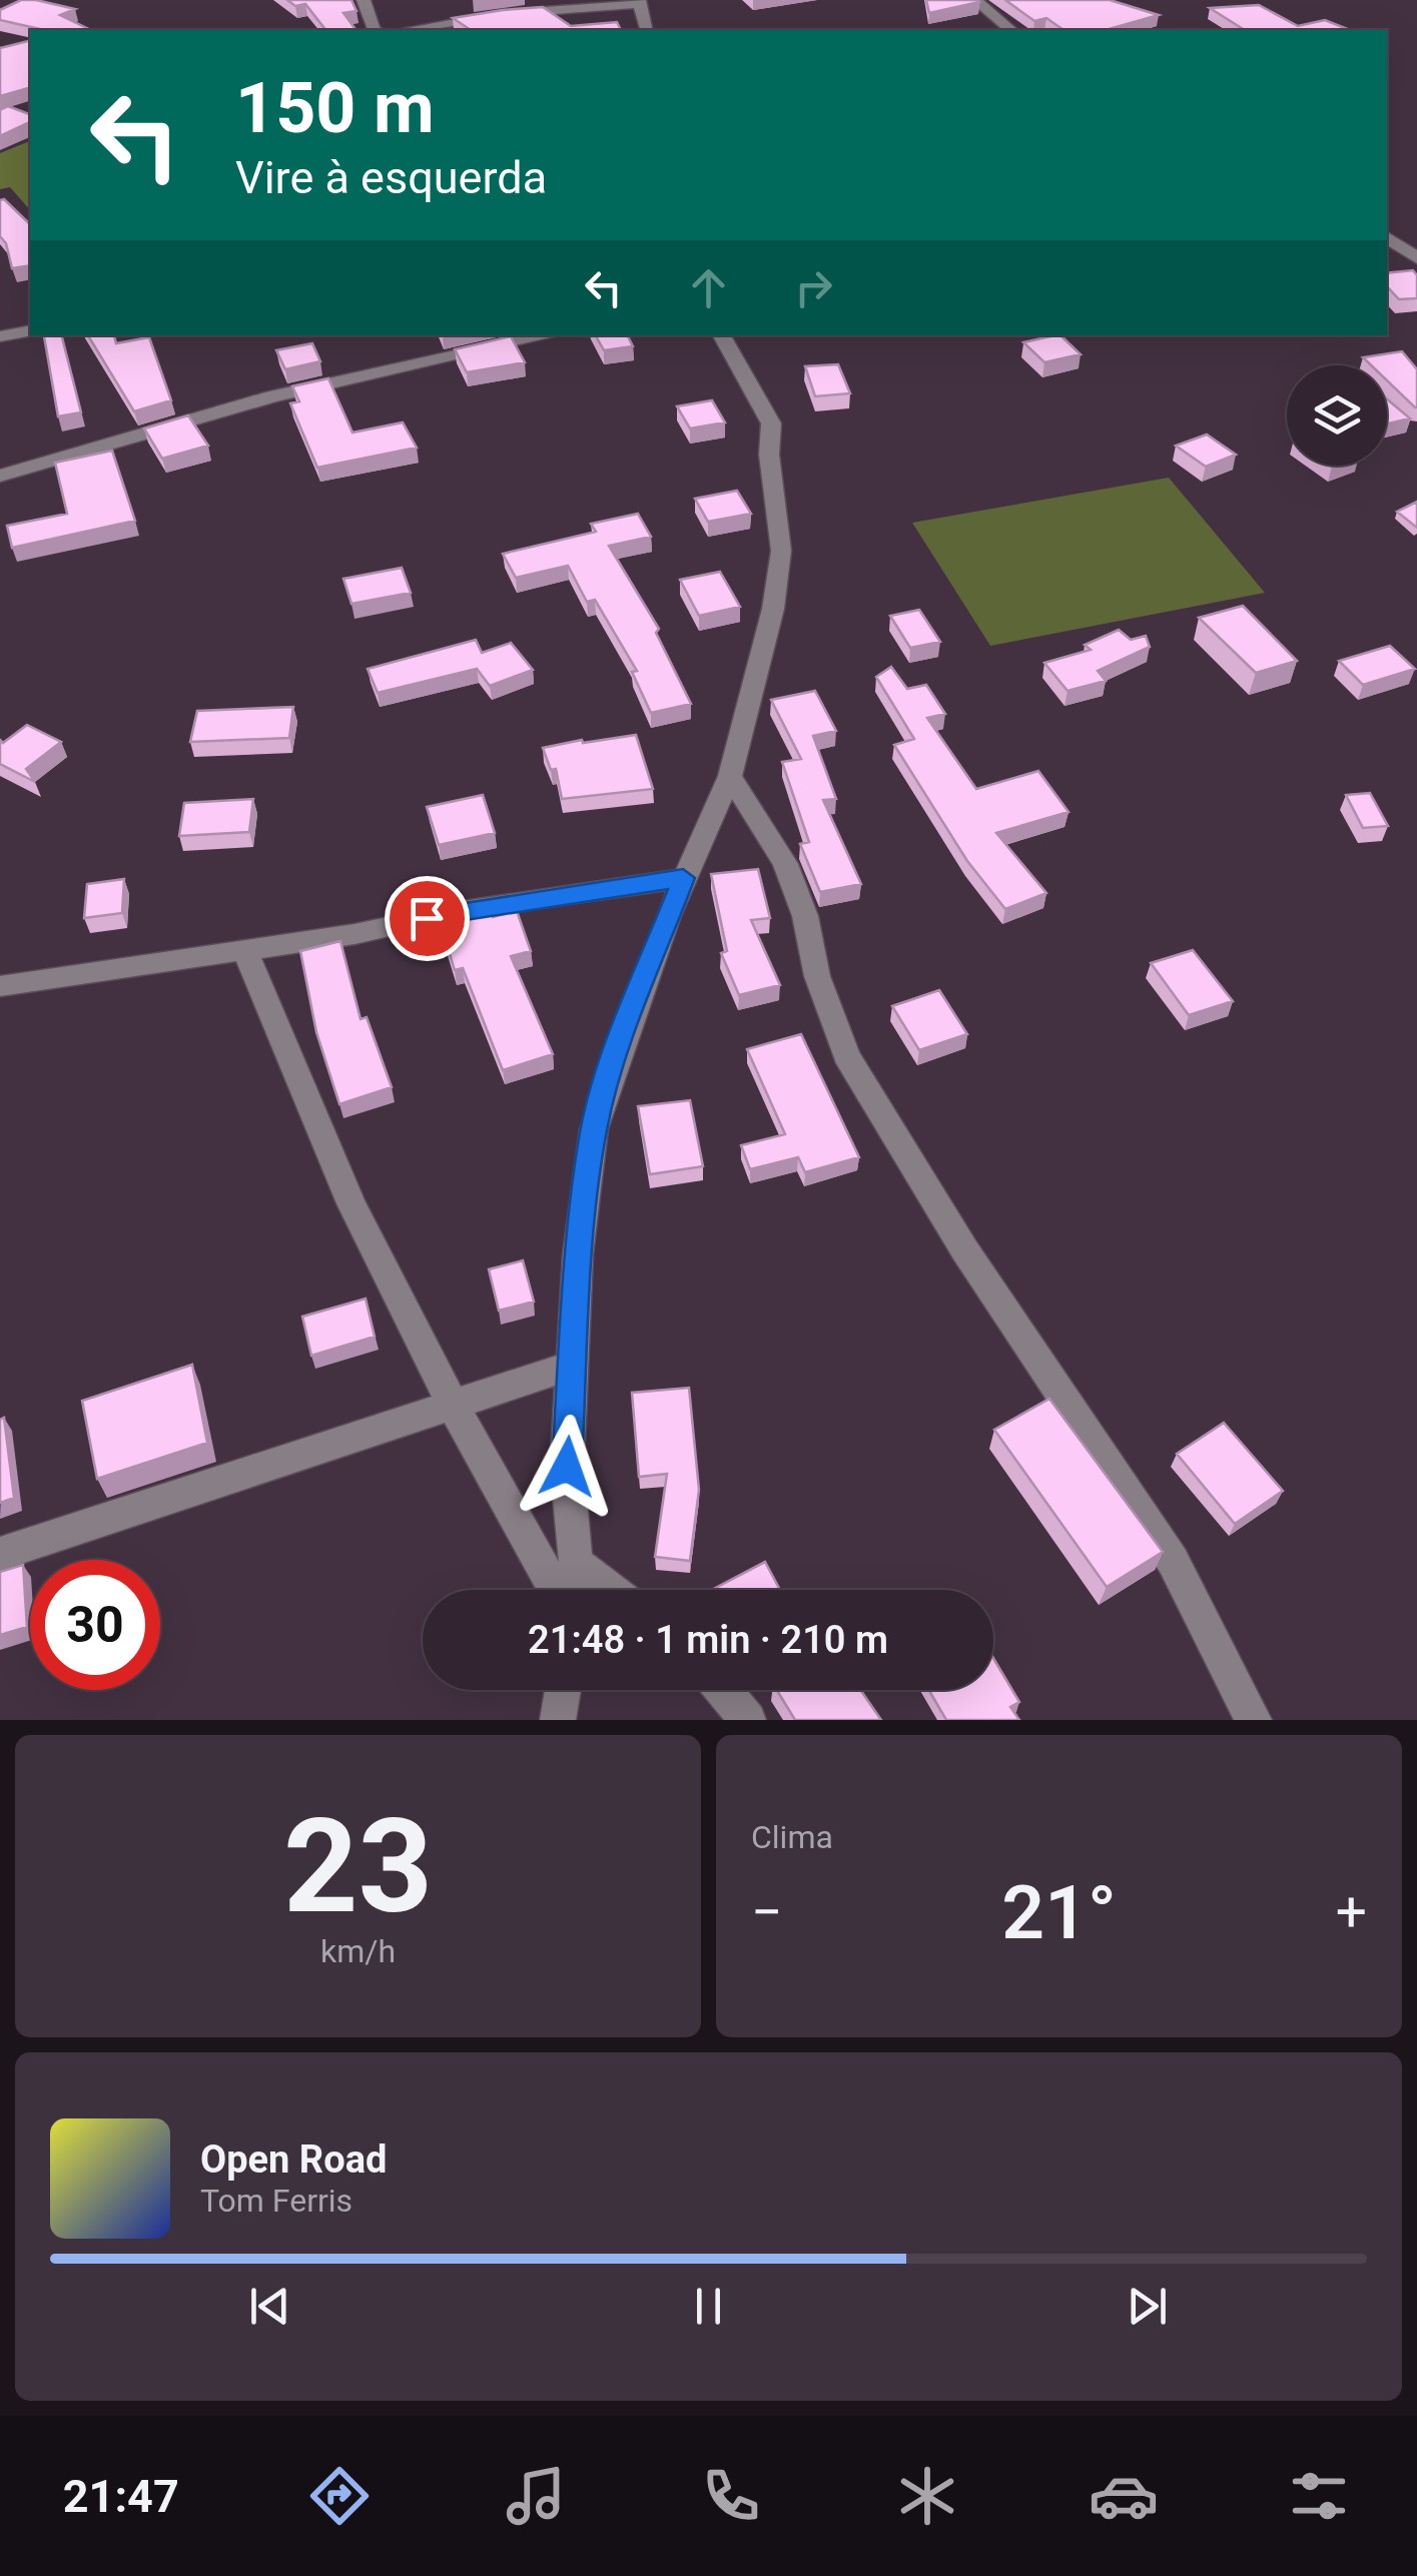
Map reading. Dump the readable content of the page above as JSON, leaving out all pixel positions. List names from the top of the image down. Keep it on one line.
{"page":{"turn":["150 m","Vire à esquerda"],"limit":"30","trip":"21:48 · 1 min · 210 m","tile":[["23","km/h"],"Clima"],"heat":["−","21°","+"],"song":["Open Road","Tom Ferris"],"tabs":"21:47"}}
